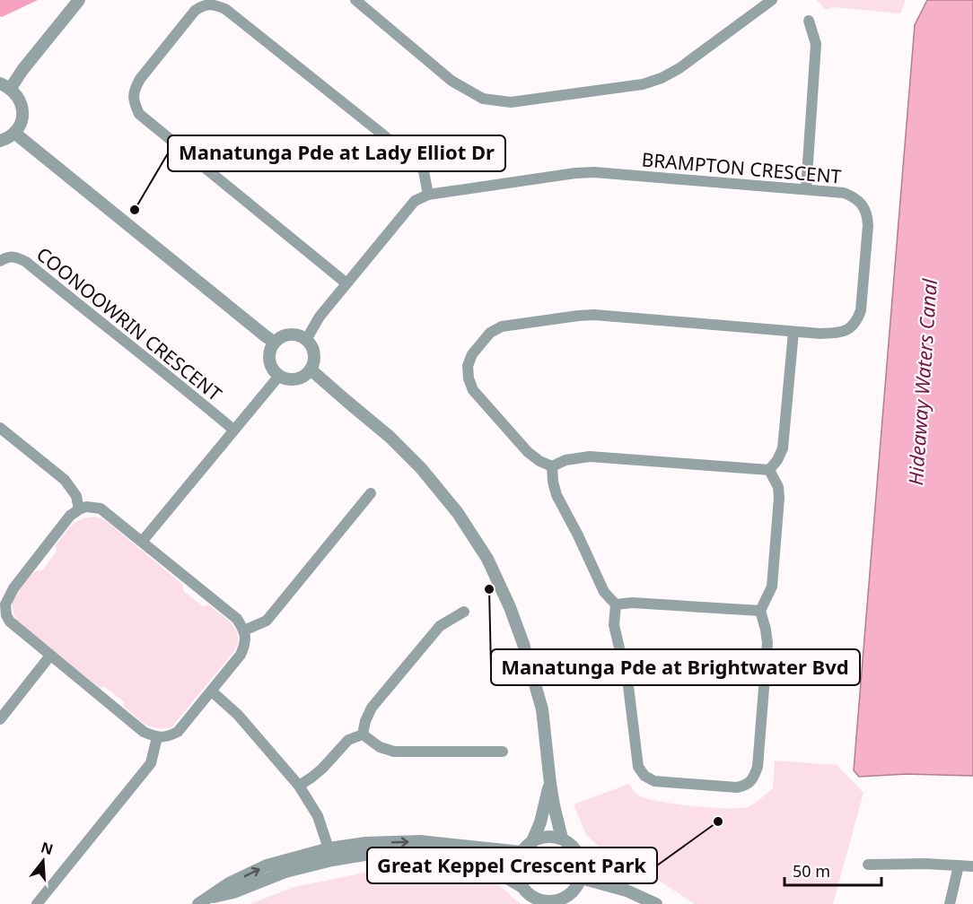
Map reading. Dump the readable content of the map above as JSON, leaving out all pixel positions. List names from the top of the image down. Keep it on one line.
{"streets":{"street":["BRAMPTON CRESCENT","COONOOWRIN CRESCENT"]},"water":["Hideaway Waters Canal"],"places":["Manatunga Pde at Lady Elliot Dr","Manatunga Pde at Brightwater Bvd","Great Keppel Crescent Park"],"scale_bar":"50 m","north":"top"}
